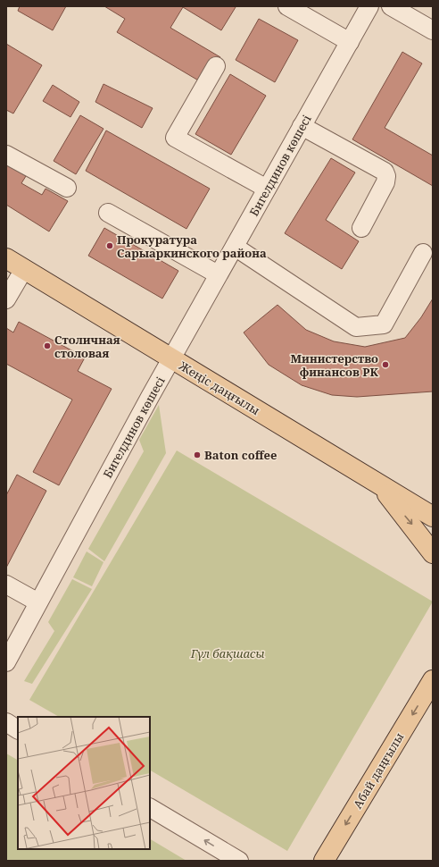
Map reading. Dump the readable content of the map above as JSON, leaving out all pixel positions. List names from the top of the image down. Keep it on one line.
{"streets":{"main road":["Жеңіс даңғылы","Абай даңғылы"],"street":["Бигелдинов көшесі"]},"crossings":[["Бигелдинов көшесі","Жеңіс даңғылы"]],"one_way":["Абай даңғылы"],"parks":["Гүл бақшасы"],"places":["Прокуратура Сарыаркинского района","Столичная столовая","Министерство финансов РК","Baton coffee"]}
